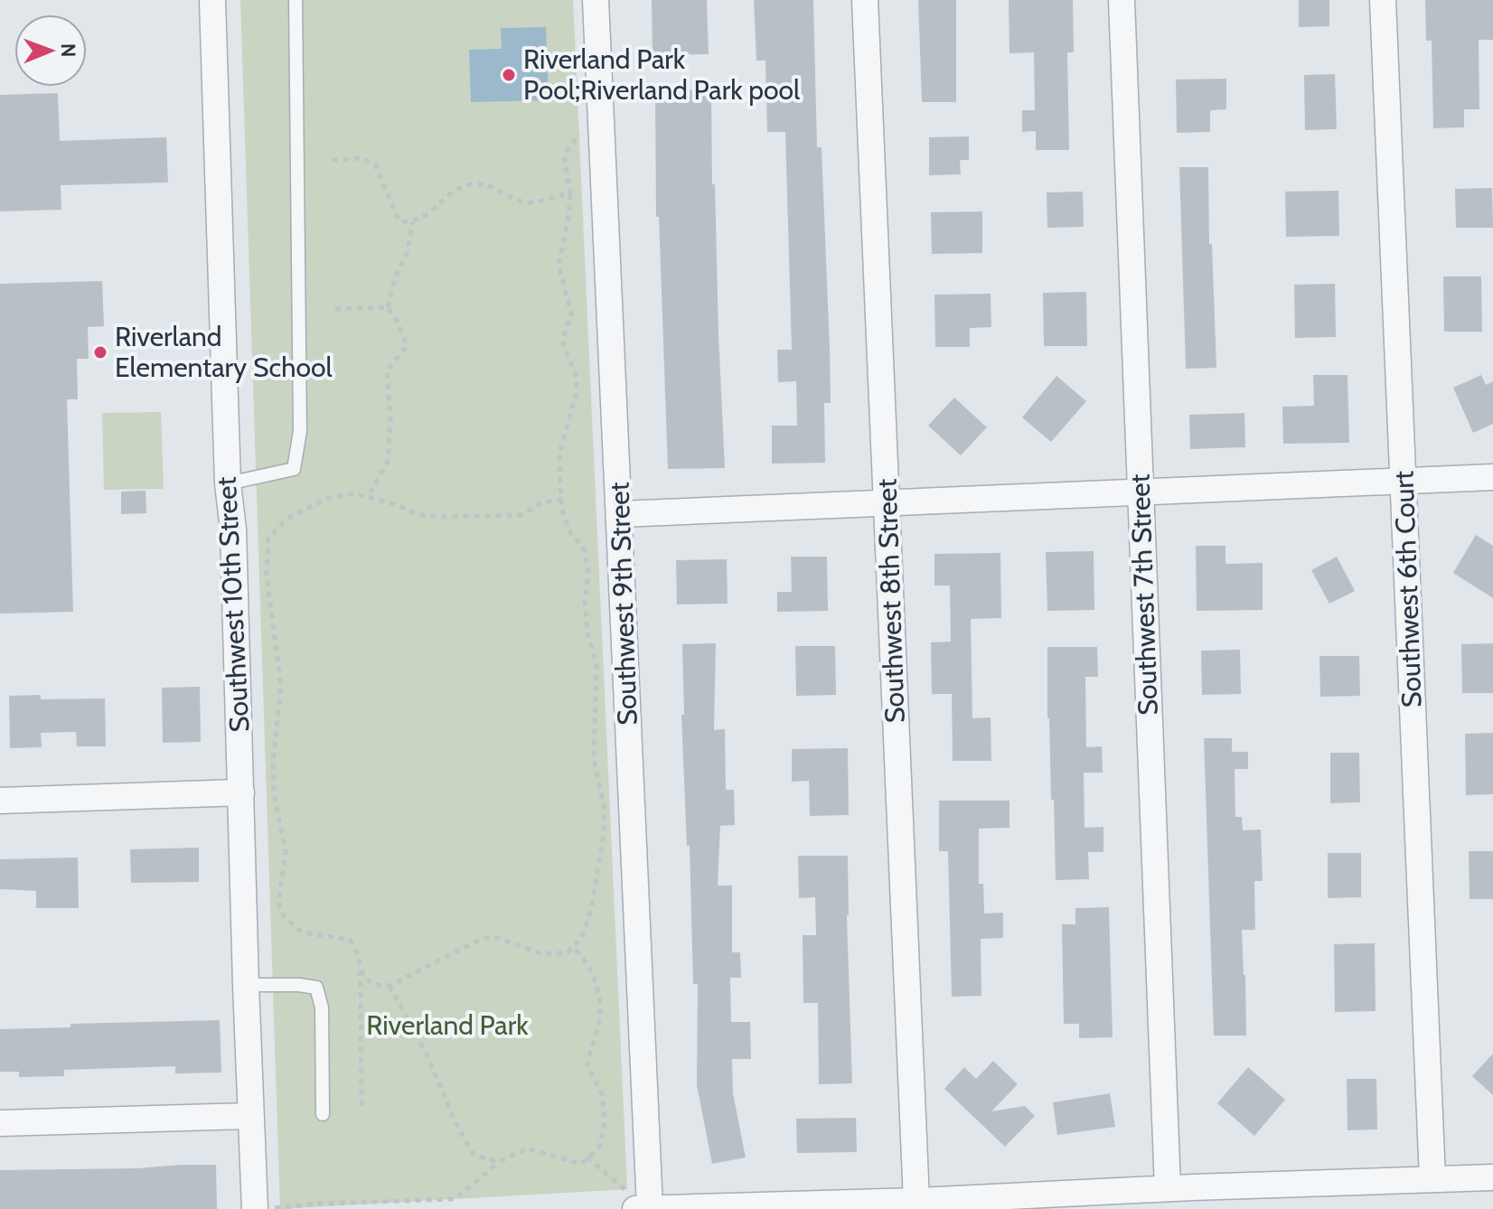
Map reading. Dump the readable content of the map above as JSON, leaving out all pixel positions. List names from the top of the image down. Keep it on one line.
{"streets":{"street":["Southwest 6th Court","Southwest 7th Street","Southwest 8th Street","Southwest 9th Street","Southwest 10th Street"]},"parks":["Riverland Park"],"places":["Riverland Park Pool;Riverland Park pool","Riverland Elementary School"],"north":"right"}
